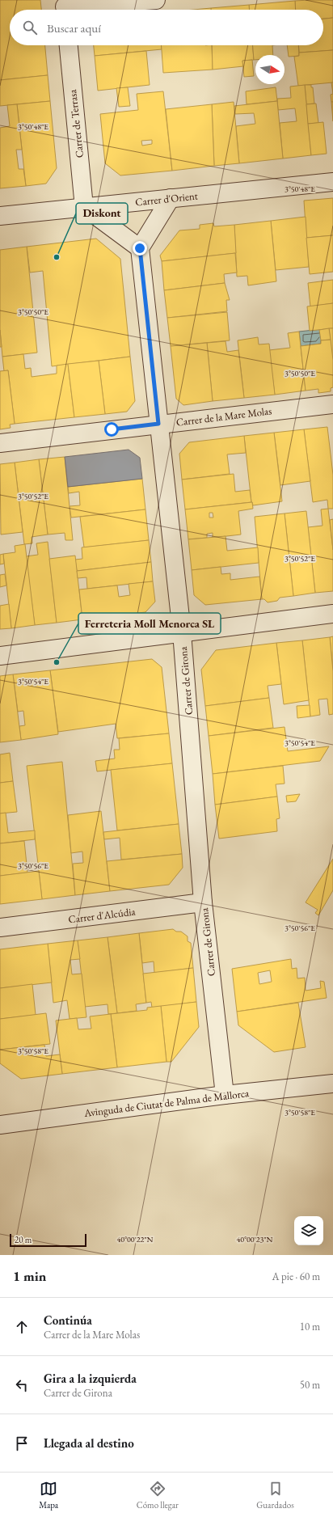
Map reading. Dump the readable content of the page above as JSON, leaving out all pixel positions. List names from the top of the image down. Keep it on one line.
{"streets":{"street":["Carrer de Terrasa","Carrer d'Orient","Carrer de la Mare Molas","Carrer de Girona","Carrer d'Alcúdia","Avinguda de Ciutat de Palma de Mallorca"]},"crossings":[["Carrer de Terrasa","Carrer d'Orient"],["Carrer de la Mare Molas","Carrer de Girona"],["Carrer de Girona","Carrer d'Alcúdia"],["Carrer de Girona","Avinguda de Ciutat de Palma de Mallorca"]],"places":["Diskont","Ferreteria Moll Menorca SL"],"scale_bar":"20 m","north":"right","page":{"search":"Buscar aquí","scale":"20 m","heading":["1 min","A pie · 60 m"],"list":[["Continúa","Carrer de la Mare Molas","10 m"],["Gira a la izquierda","Carrer de Girona","50 m"],"Llegada al destino"],"nav":["Mapa","Cómo llegar","Guardados"]},"coordinates":["3°50'48\"E","3°50'50\"E","3°50'52\"E","3°50'54\"E","3°50'56\"E","3°50'58\"E","40°00'22\"N","40°00'23\"N"]}
